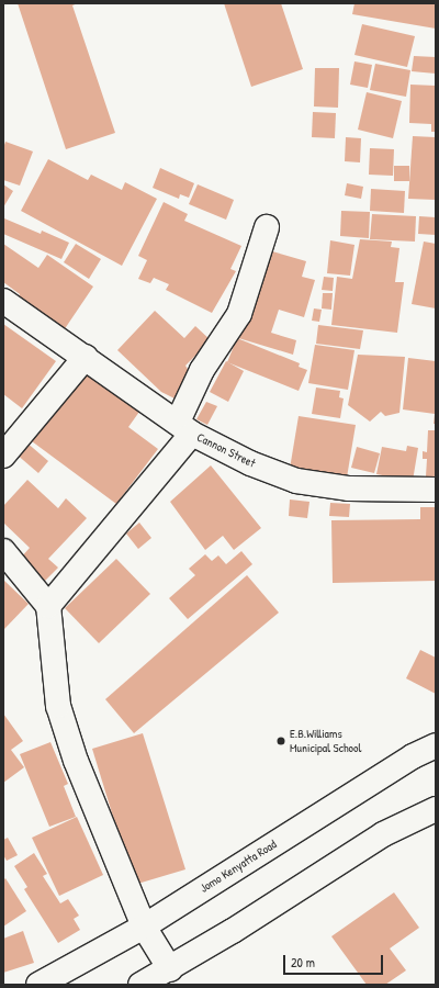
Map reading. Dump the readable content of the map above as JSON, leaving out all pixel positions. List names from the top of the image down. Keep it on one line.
{"streets":{"street":["Cannon Street","Jomo Kenyatta Road"]},"places":["E.B.Williams Municipal School"],"scale_bar":"20 m"}
